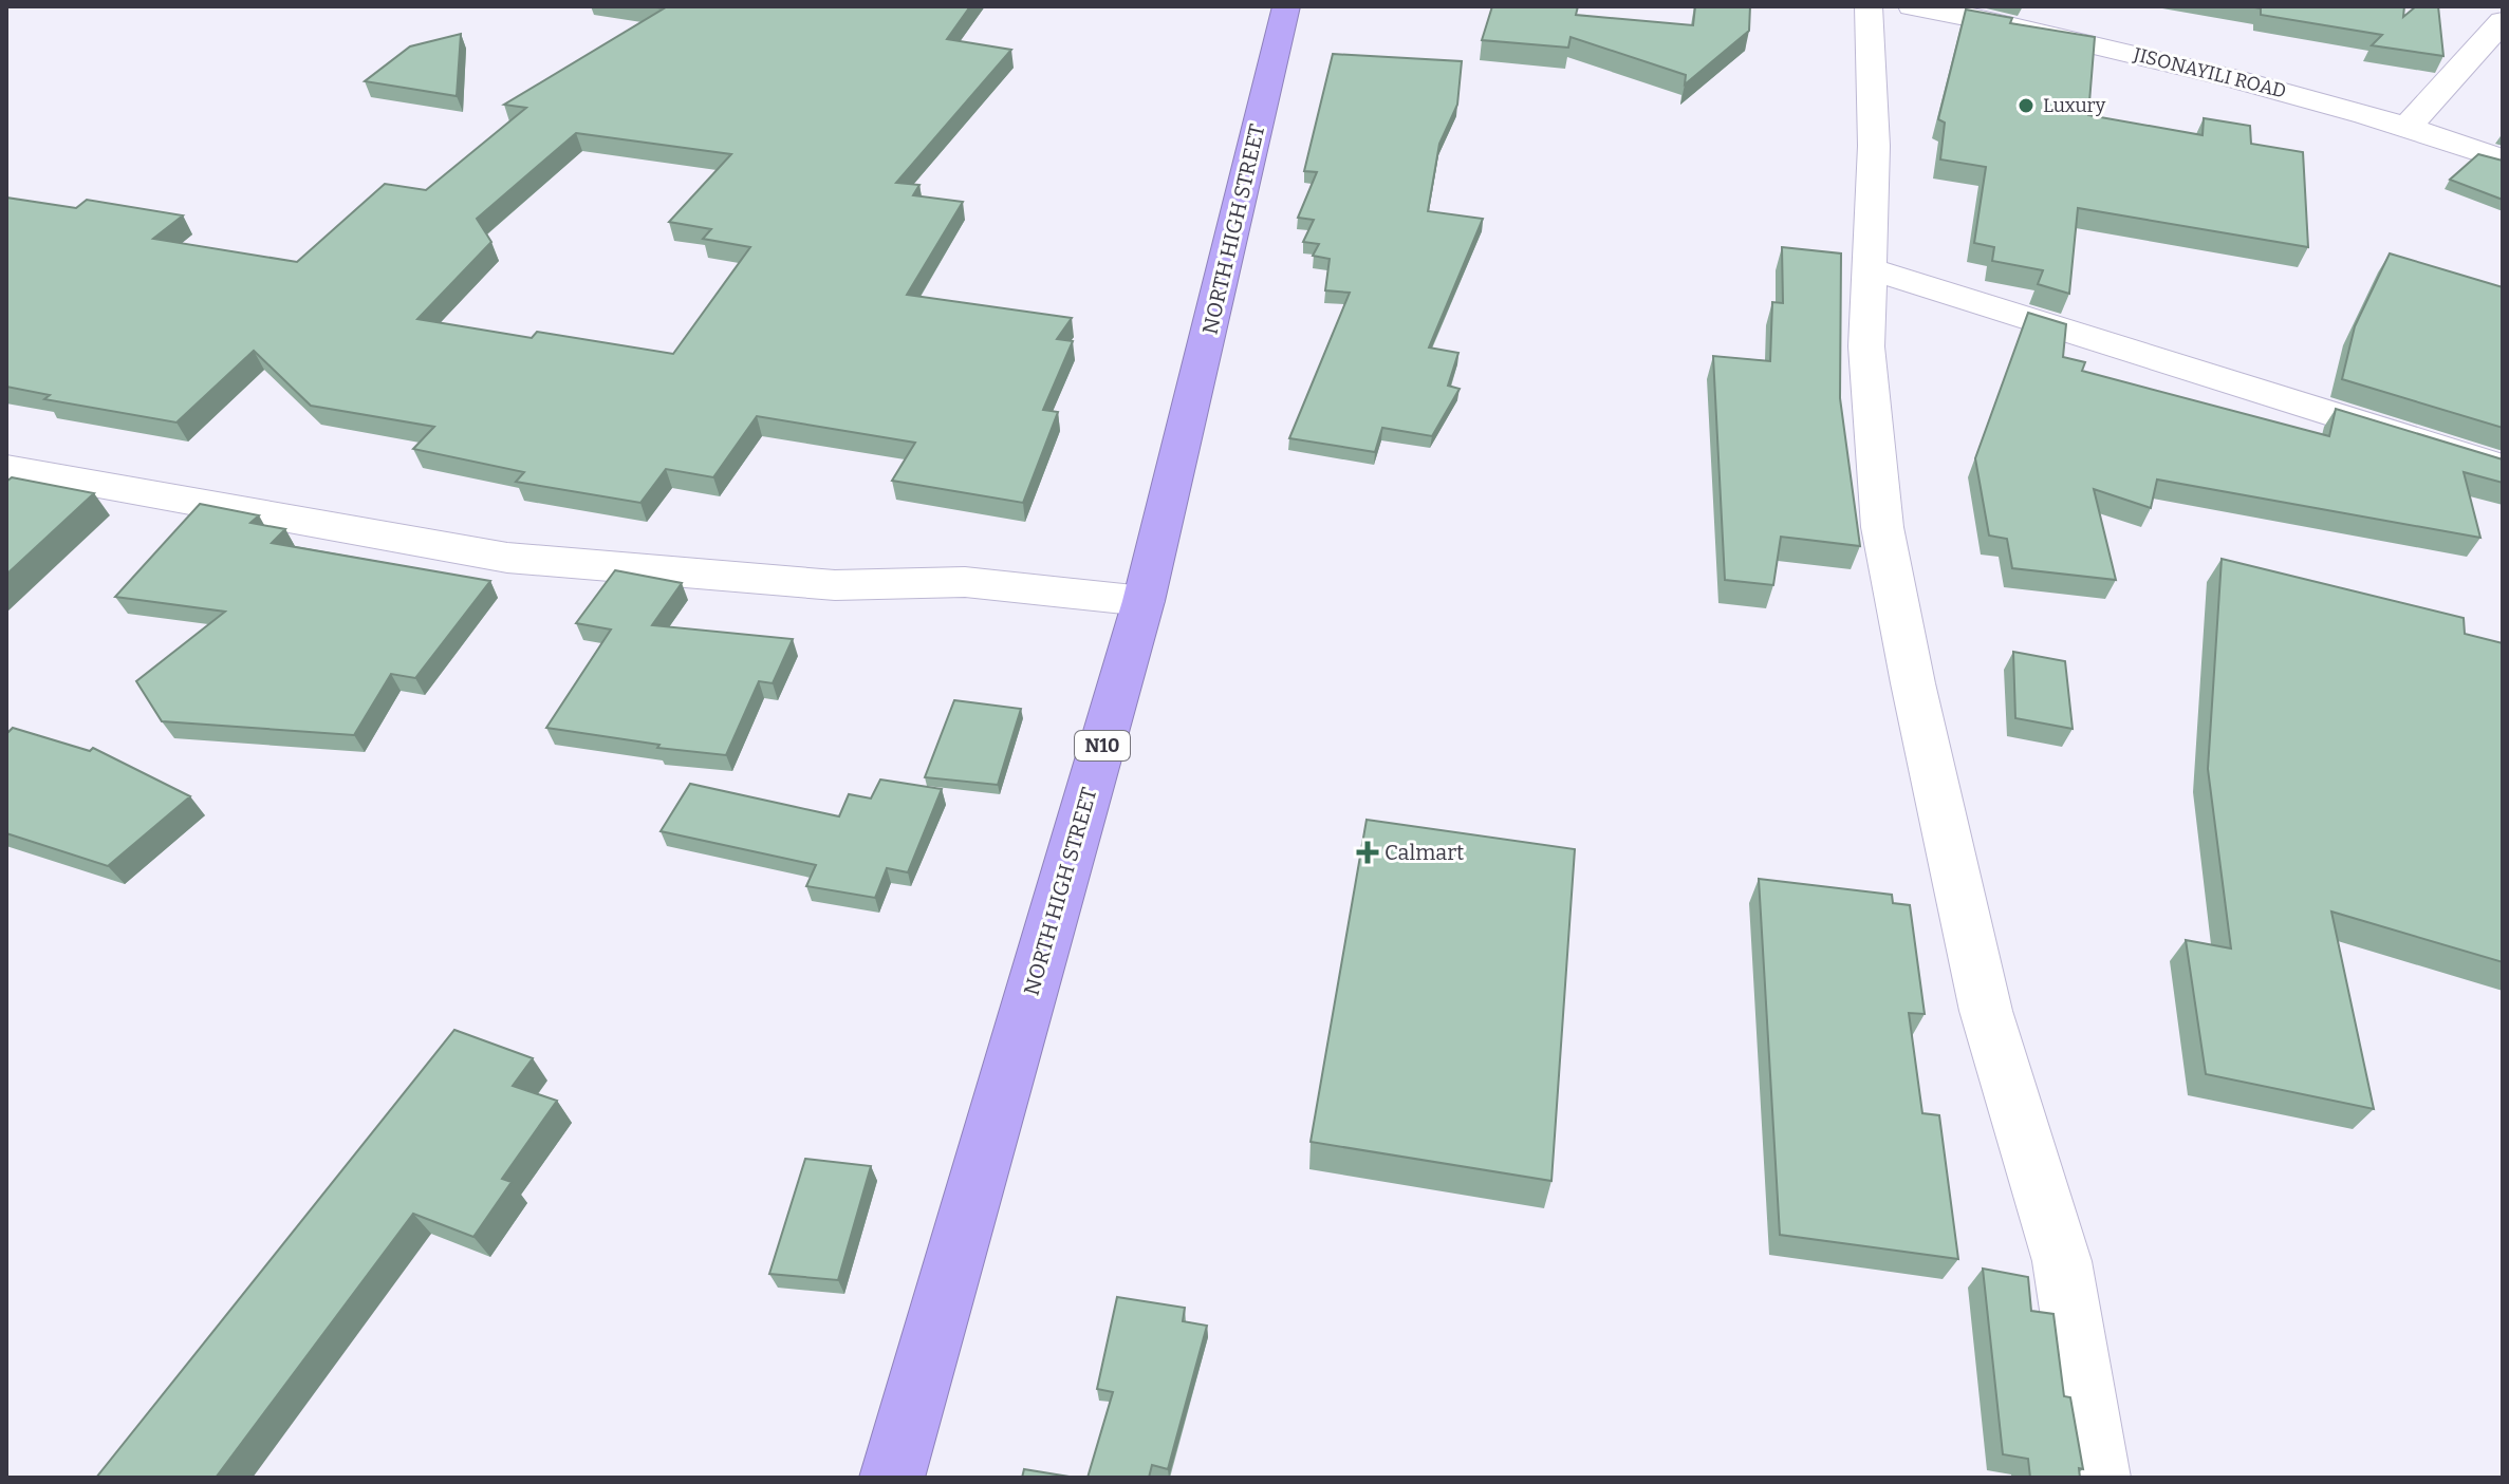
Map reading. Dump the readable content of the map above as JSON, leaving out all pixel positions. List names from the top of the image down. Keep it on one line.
{"streets":{"highway":["NORTH HIGH STREET","N10"],"street":["JISONAYILI ROAD"]},"places":{"other":["Luxury"],"health":["Calmart"]}}
